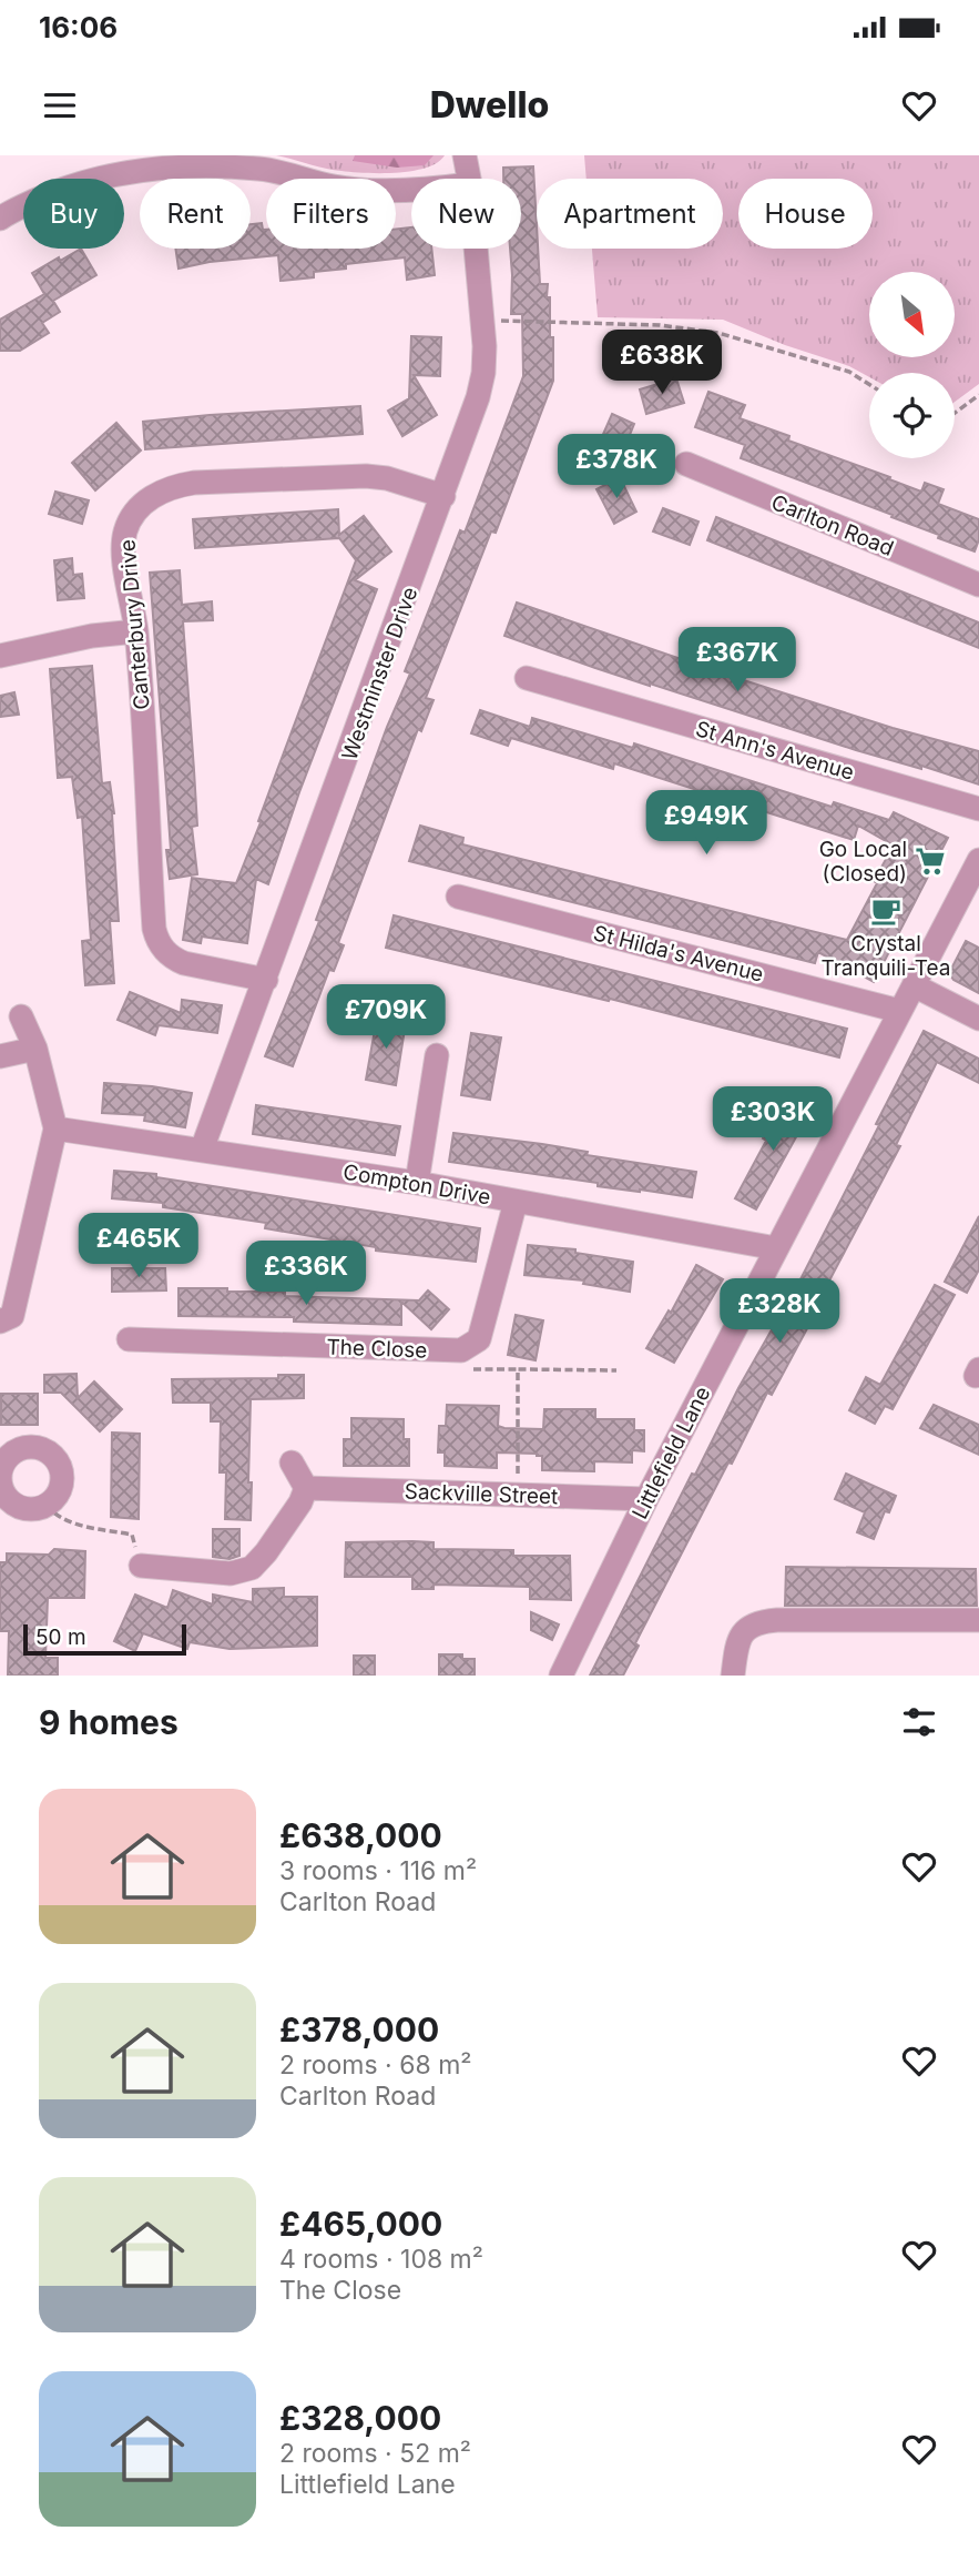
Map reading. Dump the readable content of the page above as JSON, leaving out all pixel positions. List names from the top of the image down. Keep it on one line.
{"streets":{"street":["Carlton Road","Canterbury Drive","Westminster Drive","St Ann's Avenue","St Hilda's Avenue","Compton Drive","The Close","Littlefield Lane","Sackville Street"]},"crossings":[["Canterbury Drive","Westminster Drive"],["Westminster Drive","Compton Drive"],["St Hilda's Avenue","Littlefield Lane"],["Compton Drive","The Close"],["Compton Drive","Littlefield Lane"],["Littlefield Lane","Sackville Street"]],"places":{"supermarket":["Go Local (Closed)"],"cafe":["Crystal Tranquili-Tea"]},"scale_bar":"50 m","north":"bottom right","page":{"status":"16:06","header":"Dwello","chip":["Buy","Rent","Filters","New","Apartment","House"],"price":["£638K","£378K","£367K","£949K","£709K","£303K","£465K","£336K","£328K"],"scale":"50 m","heading":"9 homes","list":[{"name":"£638,000","note":"3 rooms · 116 m² · Carlton Road"},{"name":"£378,000","note":"2 rooms · 68 m² · Carlton Road"},{"name":"£465,000","note":"4 rooms · 108 m² · The Close"},{"name":"£328,000","note":"2 rooms · 52 m² · Littlefield Lane"}]}}
